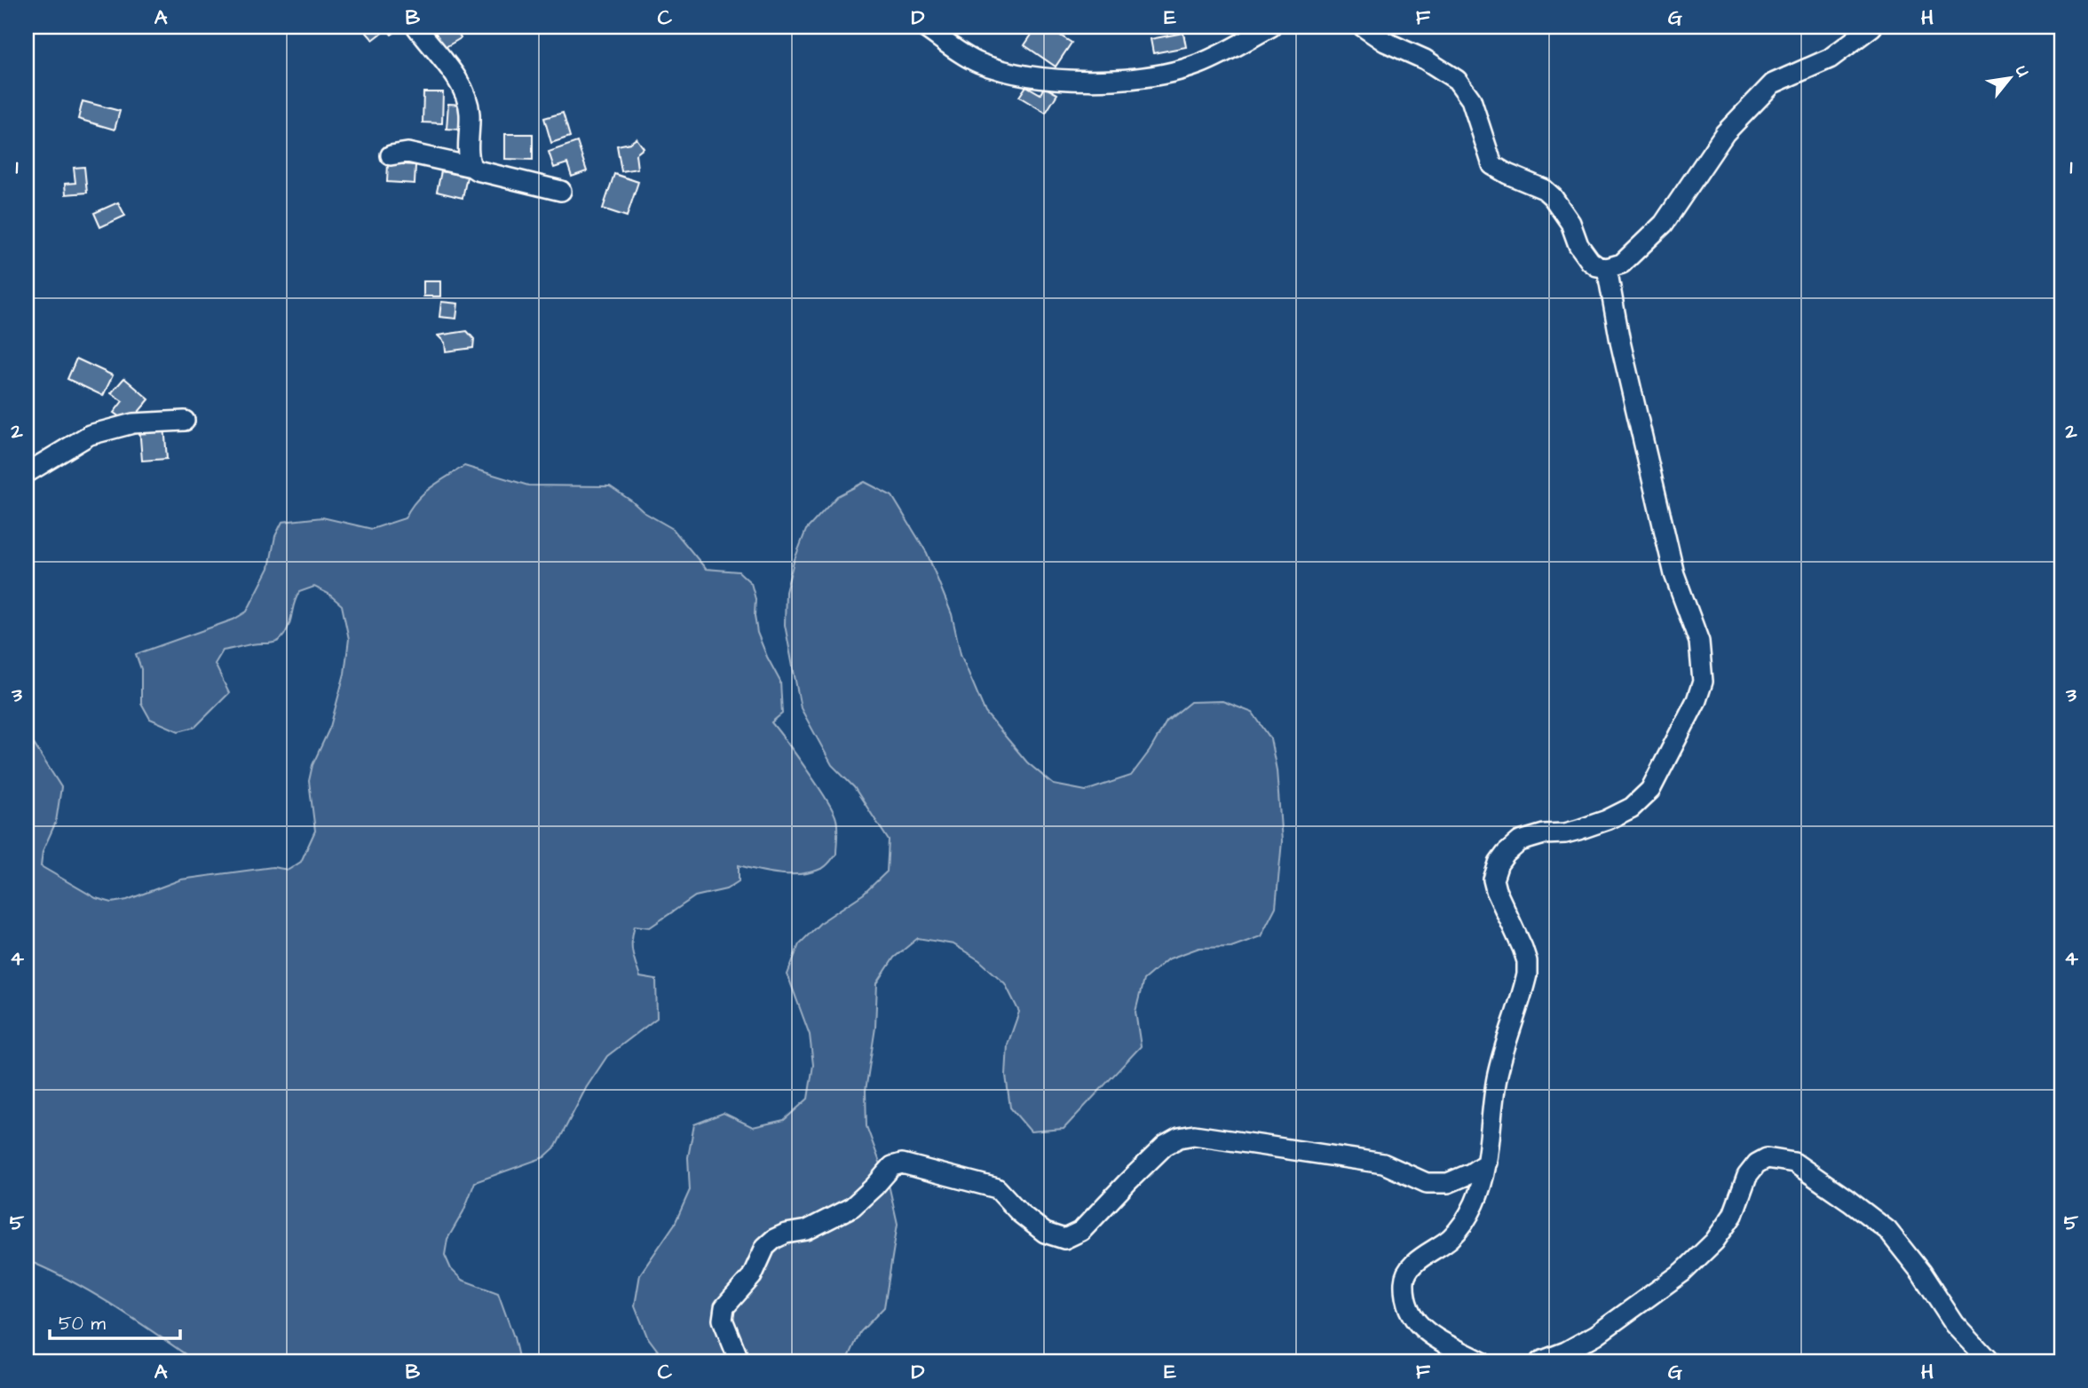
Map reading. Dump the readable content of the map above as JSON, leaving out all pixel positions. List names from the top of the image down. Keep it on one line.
{"scale_bar":"50 m","north":"top right","grid":{"columns":["A","B","C","D","E","F","G","H"],"rows":["1","2","3","4","5"]}}
